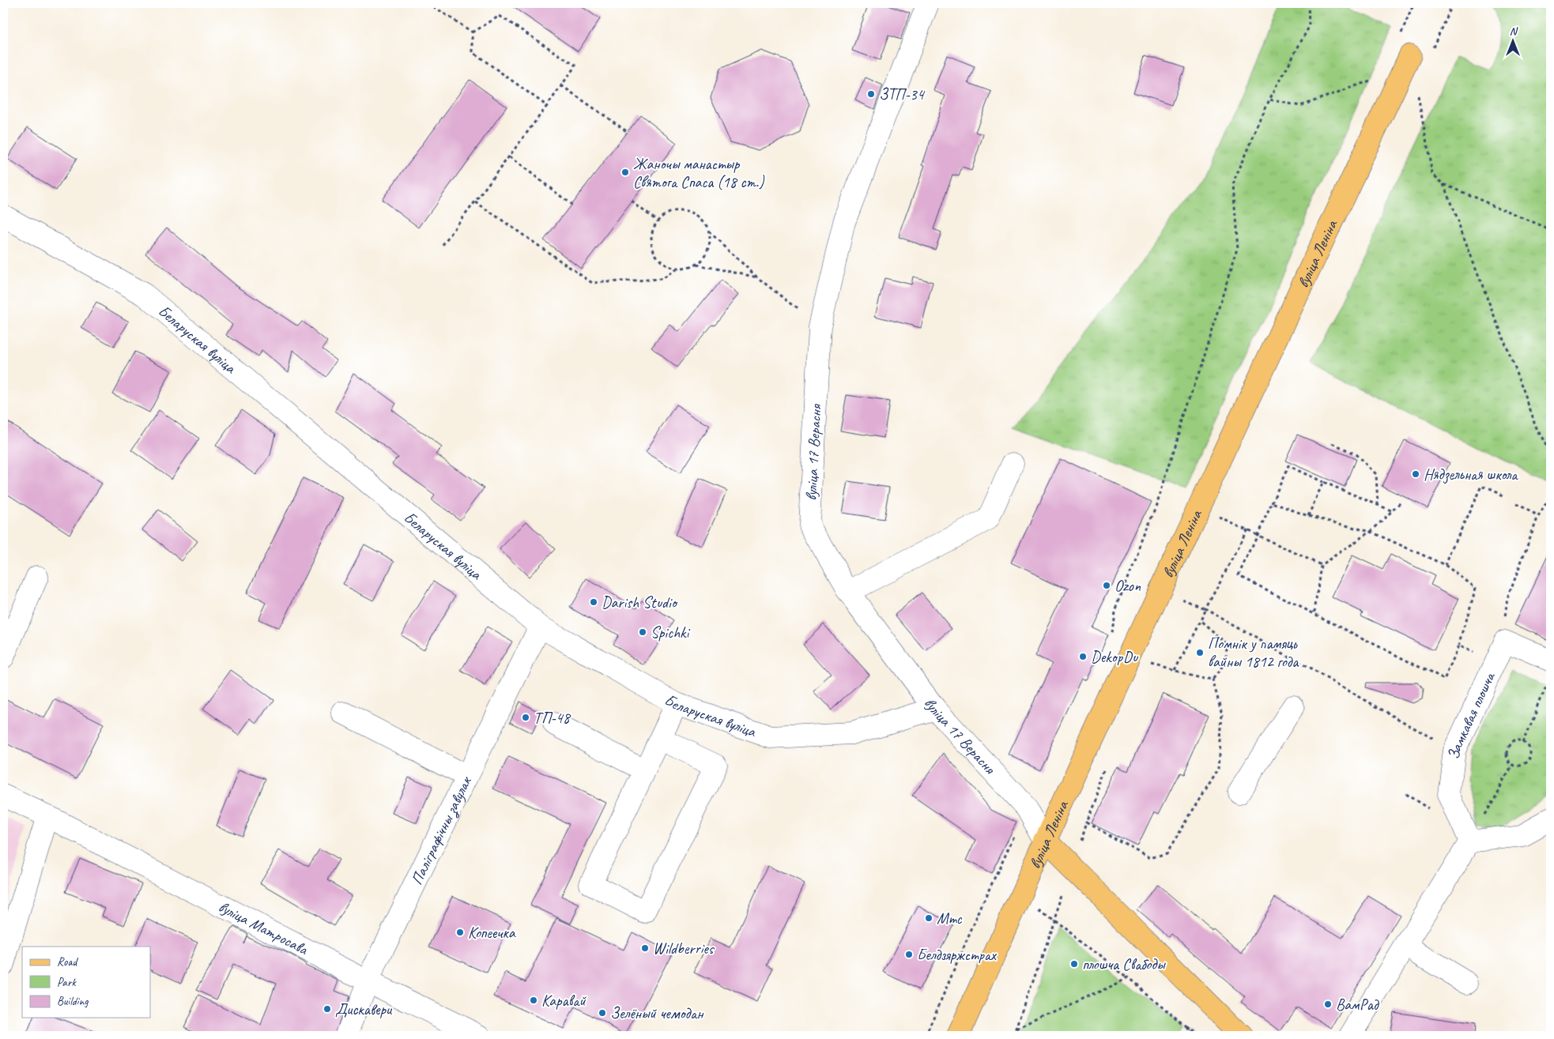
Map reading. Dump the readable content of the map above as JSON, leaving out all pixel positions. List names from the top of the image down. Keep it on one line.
{"streets":{"main road":["вуліца Леніна"],"street":["Беларуская вуліца","вуліца 17 Верасня","Замкавая плошча","Паліграфічны завулак","вуліца Матросава"]},"crossings":[["вуліца Леніна","вуліца 17 Верасня"],["Беларуская вуліца","вуліца 17 Верасня"],["Беларуская вуліца","Паліграфічны завулак"],["Паліграфічны завулак","вуліца Матросава"]],"places":["ЗТП-34","Жаночы манастыр Святога Спаса (18 ст.)","Нядзельная школа","Ozon","Darish Studio","Spichki","Помнік у памяць вайны 1812 года","DekopDu","ТП-48","Мтс","Копеечка","Wildberries","Белдзяржстрах","плошча Свабоды","Каравай","ВамРад","Дискавери","Зелёный чемодан"],"legend":["Road","Park","Building"],"north":"top"}
